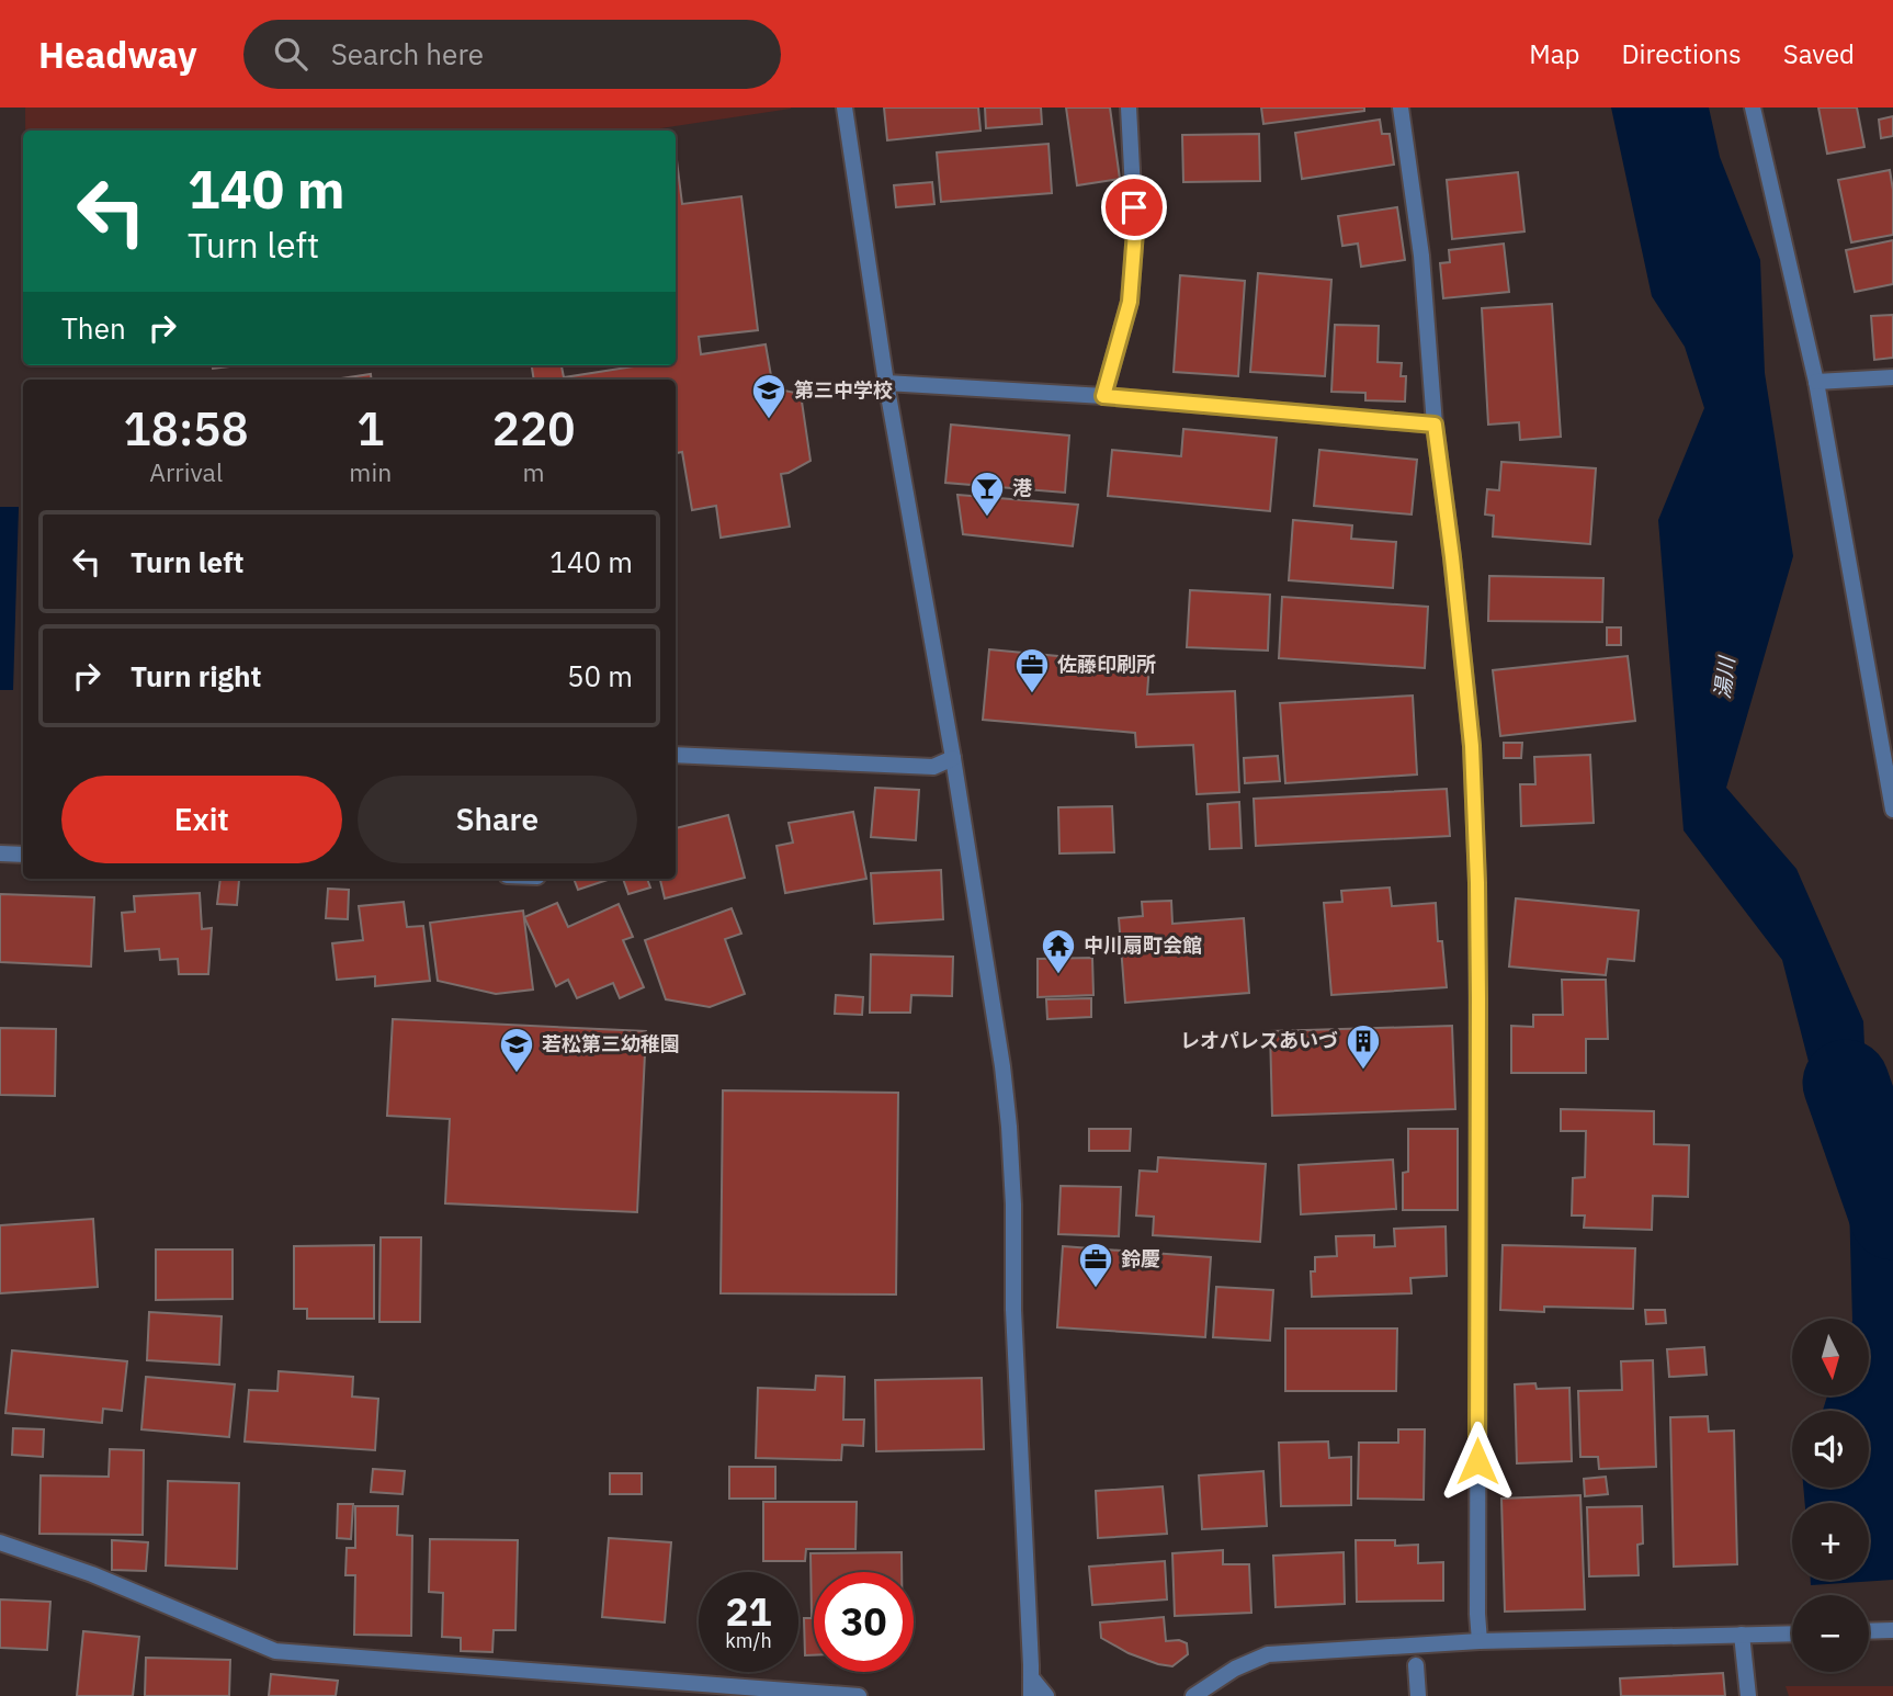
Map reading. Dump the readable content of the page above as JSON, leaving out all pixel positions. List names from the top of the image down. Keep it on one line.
{"water":["湯川"],"places":{"school or university":["第三中学校","若松第三幼稚園"],"bar":["港"],"office":["佐藤印刷所","鈴慶"],"temple":["中川扇町会館"],"building":["レオパレスあいづ"]},"north":"bottom","page":{"header":"Headway","search":"Search here","nav":["Map","Directions","Saved"],"turn":["140 m","Turn left"],"then":"Then","eta":["18:58","Arrival","1","min","220","m"],"list":[{"name":"Turn left","value":"140 m"},{"name":"Turn right","value":"50 m"}],"buttons":["Exit","Share"],"map_buttons":["+","−"],"speed":"21 km/h","limit":"30"}}
